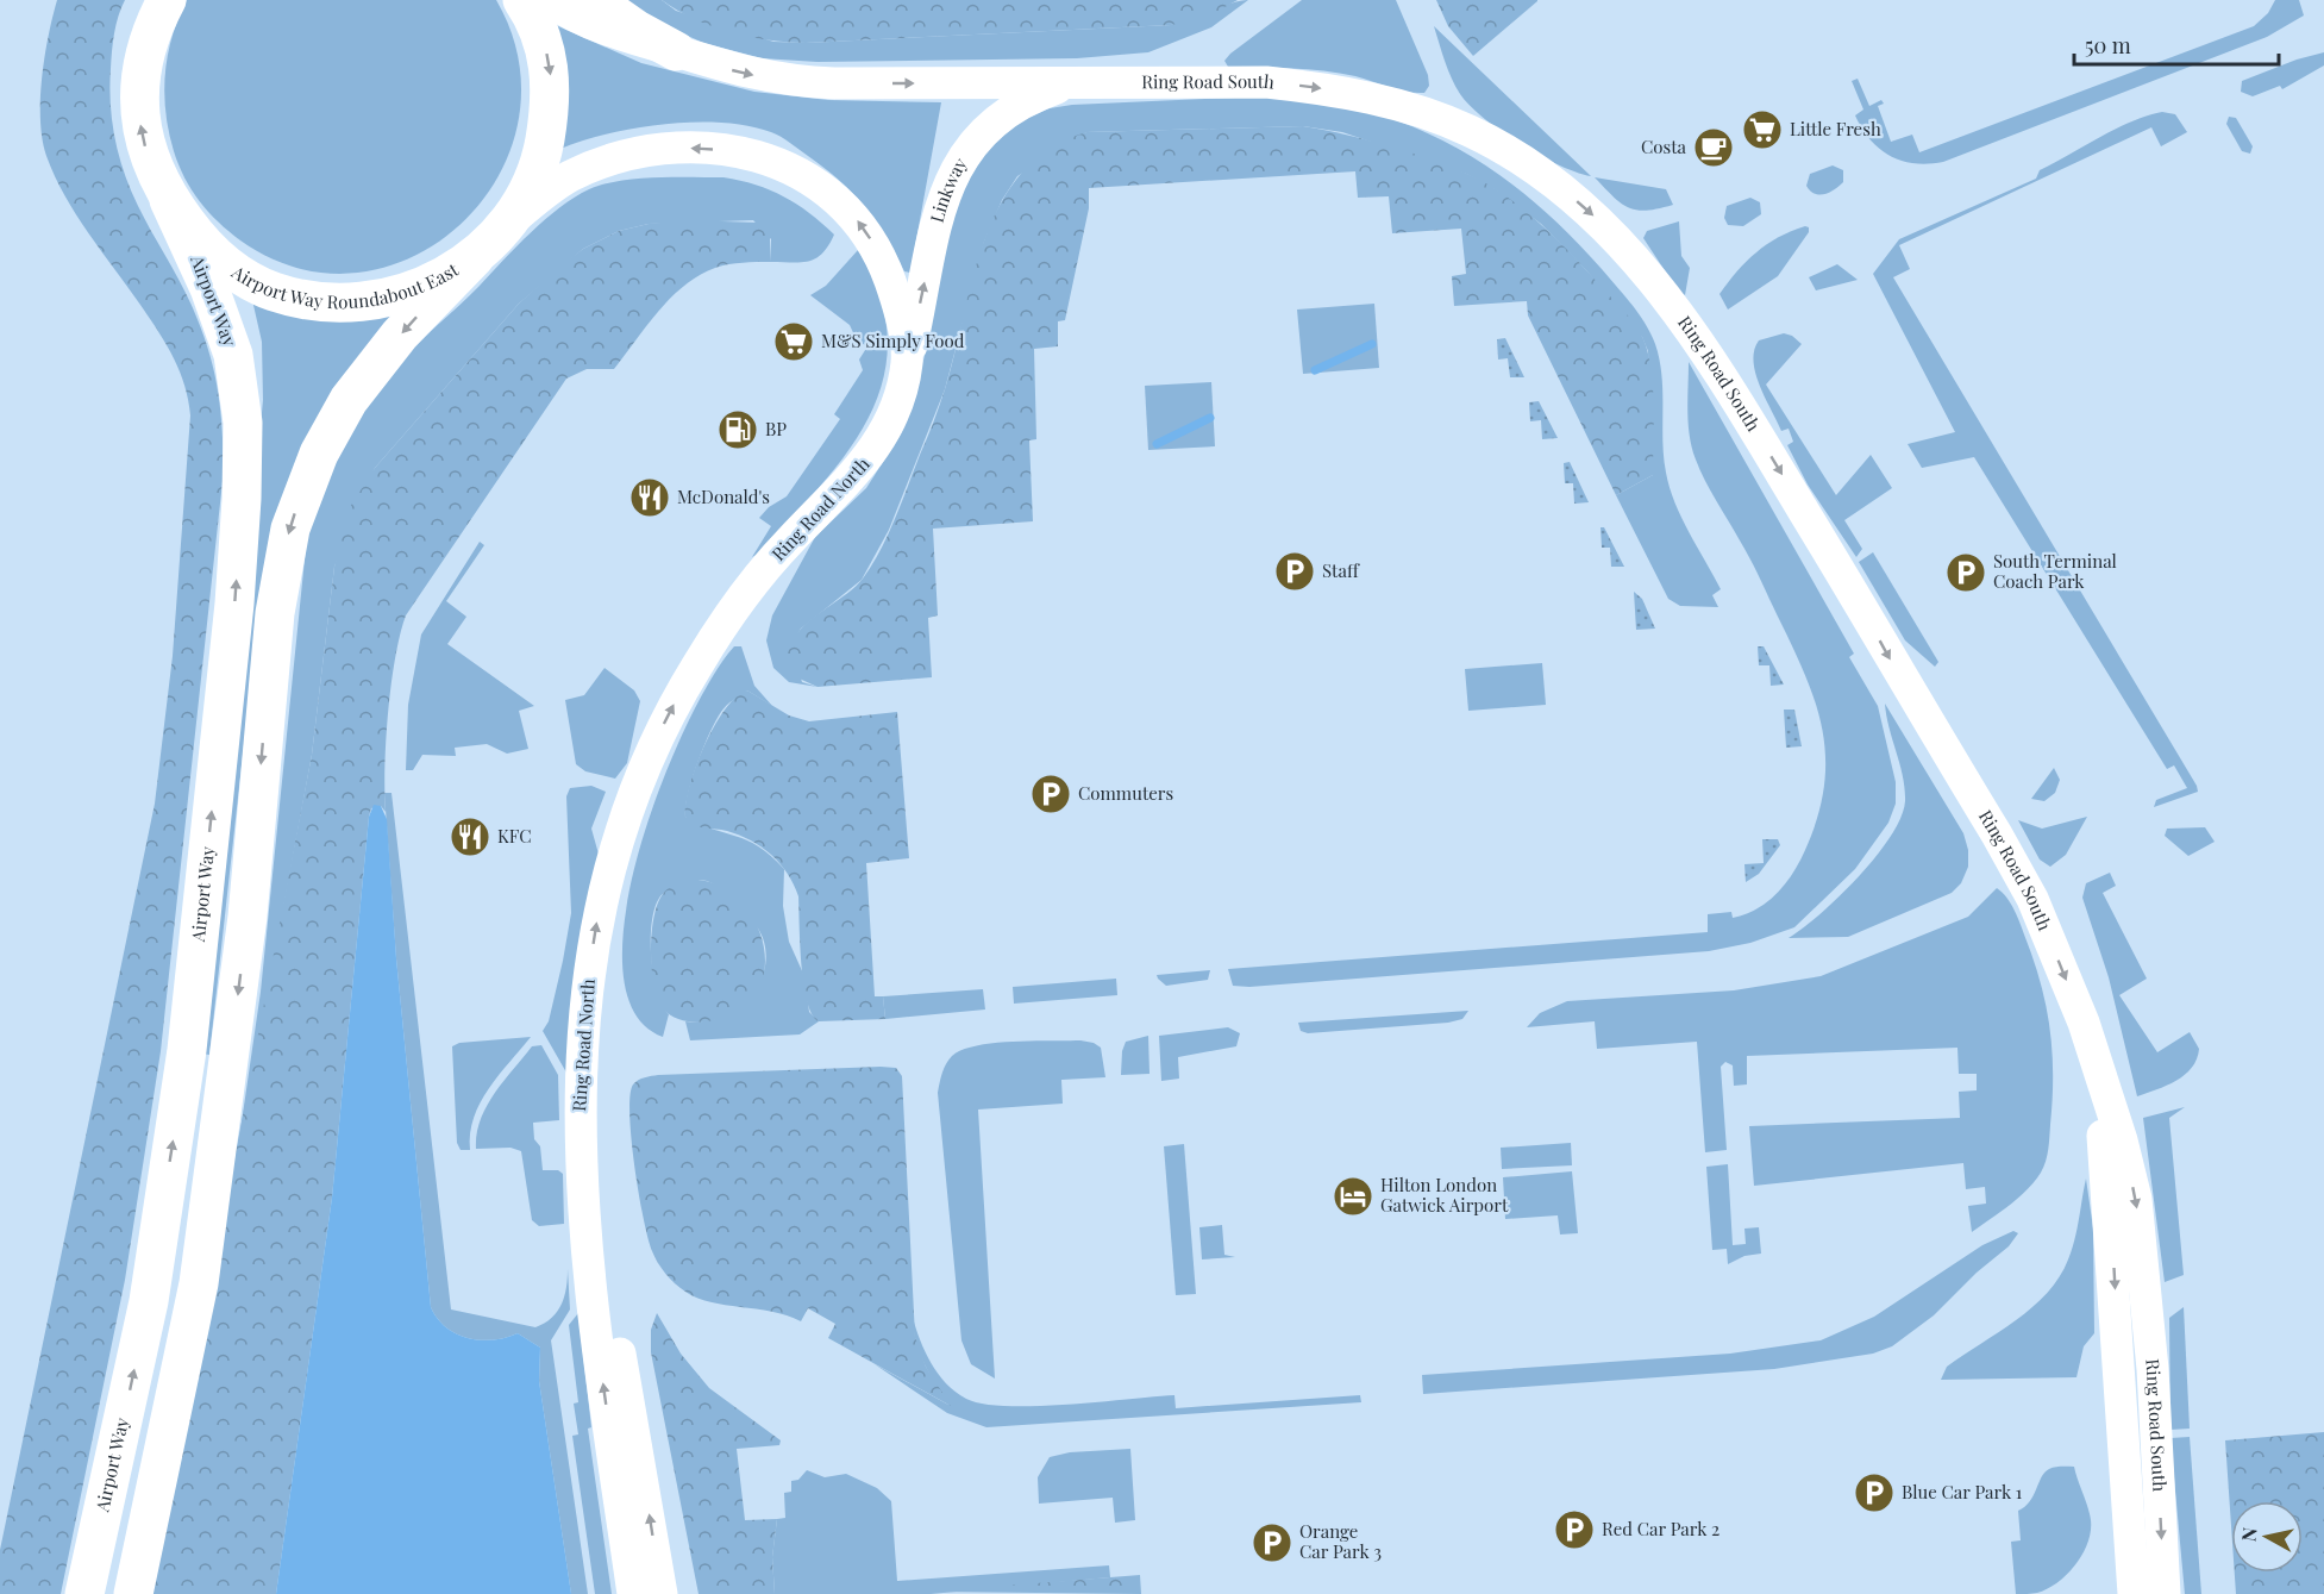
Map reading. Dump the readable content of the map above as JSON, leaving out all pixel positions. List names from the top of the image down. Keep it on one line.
{"streets":{"highway":["Airport Way Roundabout East","Airport Way"],"street":["Ring Road South","Linkway","Ring Road North"]},"crossings":[["Ring Road South","Linkway"],["Linkway","Ring Road North"],["Airport Way Roundabout East","Airport Way"],["Airport Way Roundabout East","Ring Road North"]],"one_way":["Ring Road South","Linkway"],"places":{"supermarket":["Little Fresh","M&S Simply Food"],"cafe":["Costa"],"fuel station":["BP"],"restaurant":["McDonald's","KFC"],"parking":["Staff","South Terminal Coach Park","Commuters","Blue Car Park 1","Red Car Park 2","Orange Car Park 3"],"hotel":["Hilton London Gatwick Airport"]},"scale_bar":"50 m","north":"left"}
